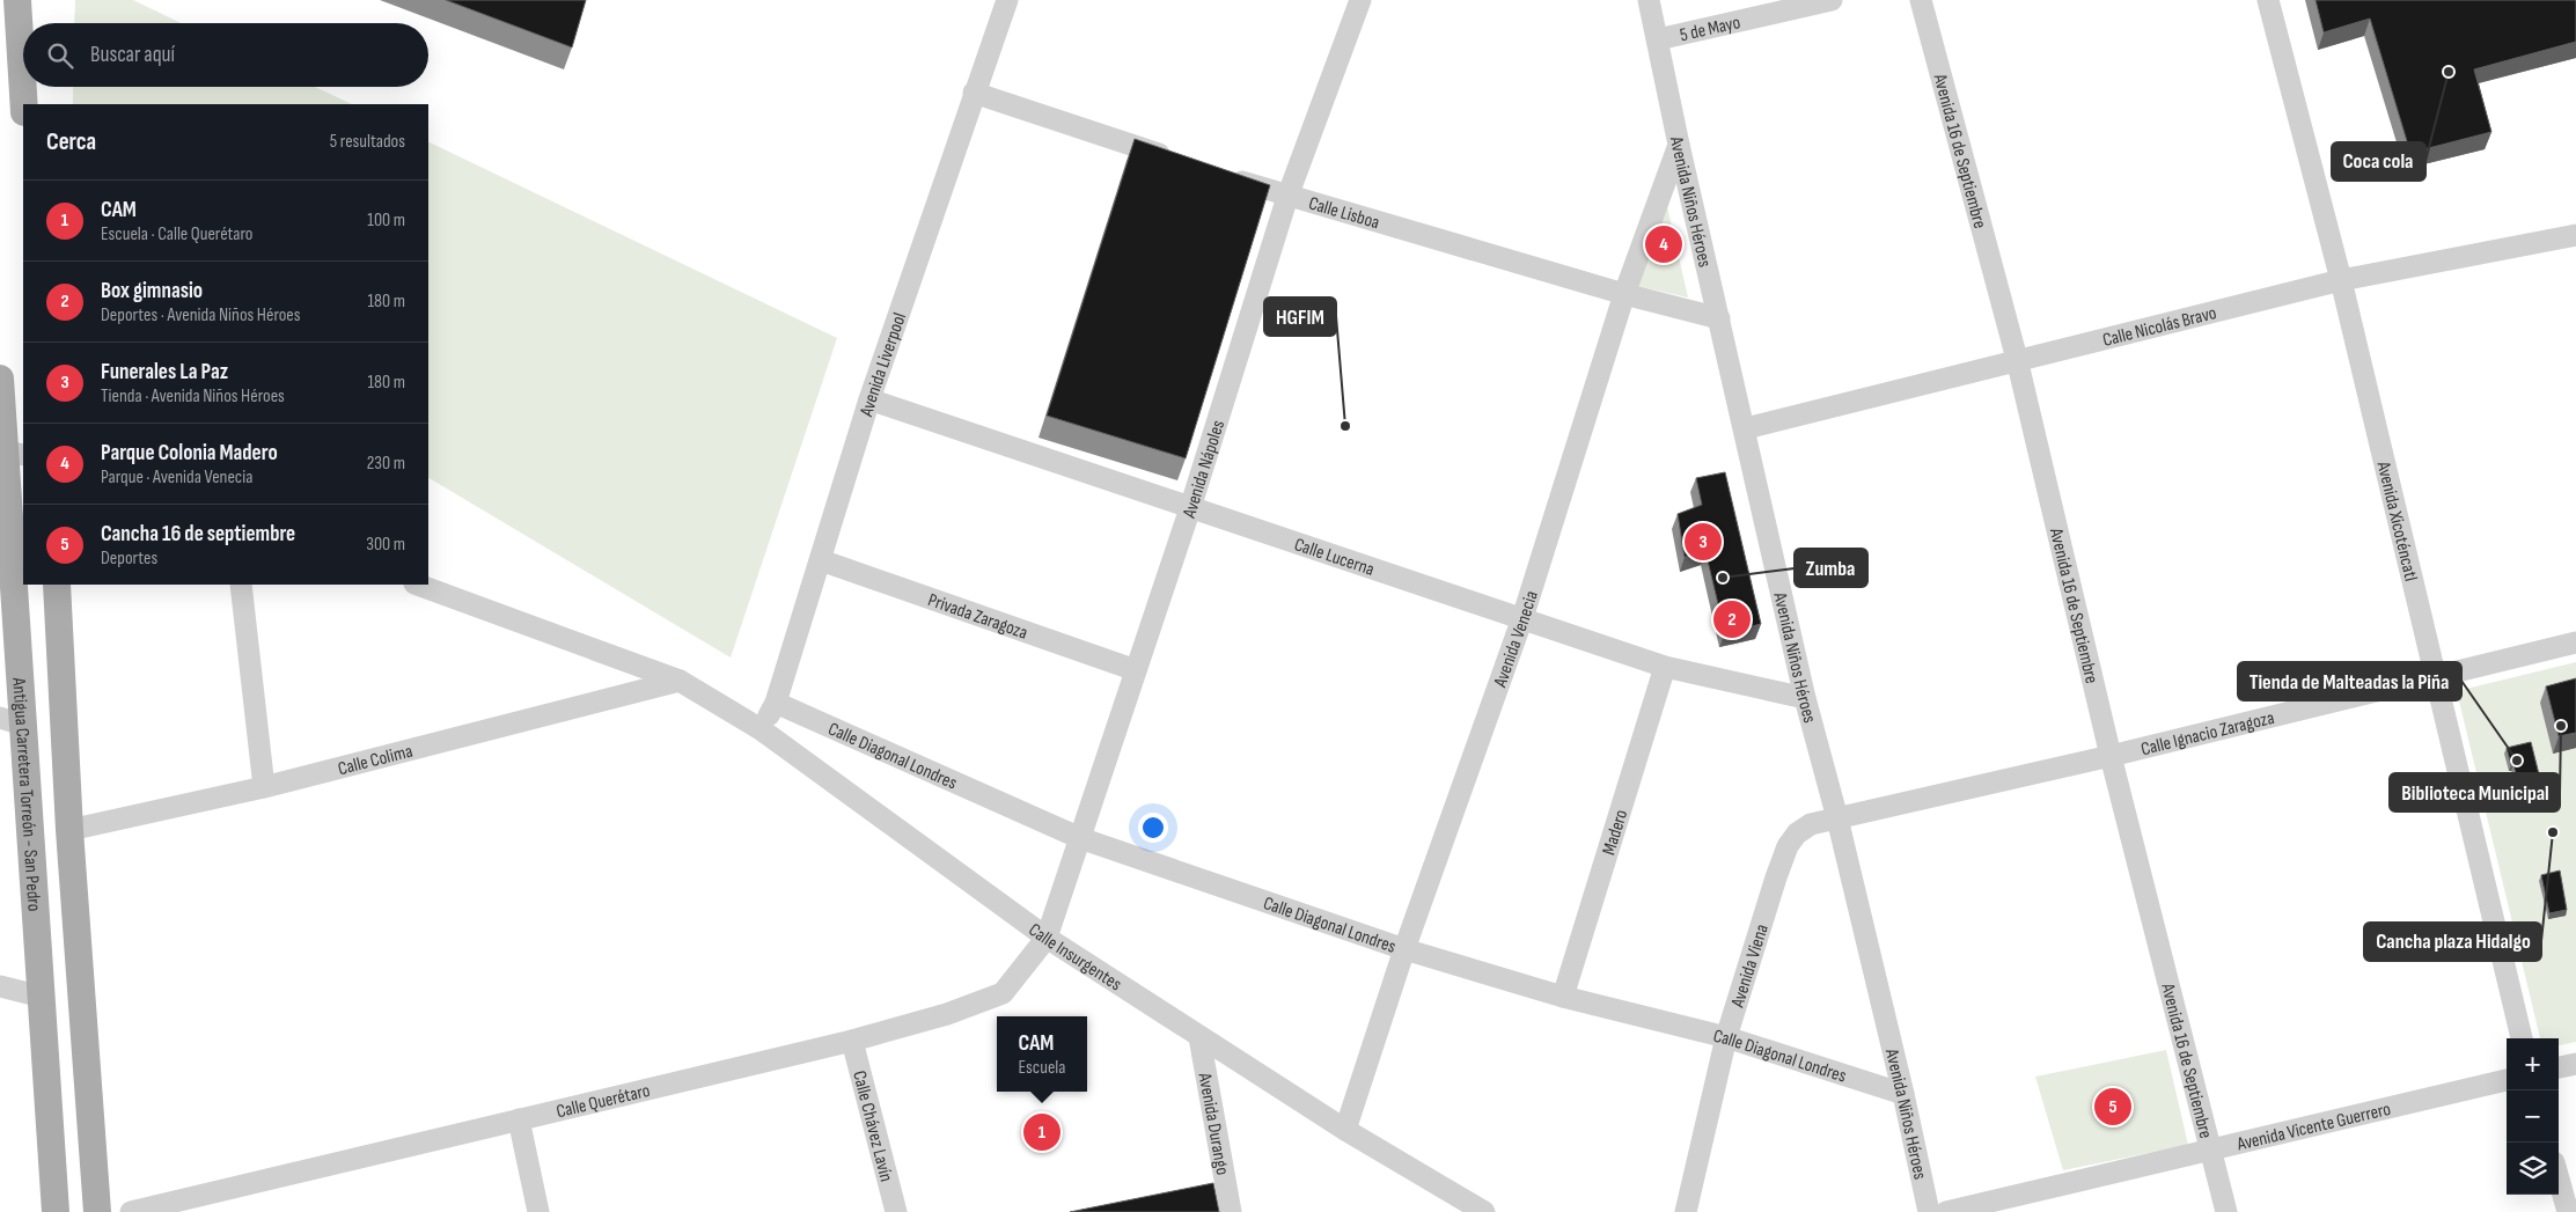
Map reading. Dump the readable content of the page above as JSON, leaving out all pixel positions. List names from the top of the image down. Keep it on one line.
{"streets":{"main road":["Antigua Carretera Torreón - San Pedro"],"street":["5 de Mayo","Avenida 16 de Septiembre","Avenida Niños Héroes","Calle Lisboa","Calle Nicolás Bravo","Avenida Liverpool","Avenida Nápoles","Avenida Xicoténcatl","Calle Lucerna","Privada Zaragoza","Avenida Venecia","Calle Ignacio Zaragoza","Calle Diagonal Londres","Calle Colima","Madero","Calle Insurgentes","Avenida Viena","Calle Querétaro","Avenida Durango","Avenida Vicente Guerrero","Calle Chávez Lavín"]},"crossings":[["5 de Mayo","Avenida Niños Héroes"],["Avenida 16 de Septiembre","Calle Nicolás Bravo"],["Avenida 16 de Septiembre","Calle Ignacio Zaragoza"],["Avenida 16 de Septiembre","Avenida Vicente Guerrero"],["Avenida Niños Héroes","Calle Lisboa"],["Avenida Niños Héroes","Calle Nicolás Bravo"],["Avenida Niños Héroes","Calle Lucerna"],["Avenida Niños Héroes","Avenida Venecia"],["Avenida Niños Héroes","Calle Ignacio Zaragoza"],["Avenida Niños Héroes","Calle Diagonal Londres"],["Avenida Niños Héroes","Avenida Viena"],["Calle Lisboa","Avenida Nápoles"],["Calle Lisboa","Avenida Venecia"],["Calle Nicolás Bravo","Avenida Xicoténcatl"],["Avenida Liverpool","Calle Lucerna"],["Avenida Liverpool","Privada Zaragoza"],["Avenida Liverpool","Calle Diagonal Londres"],["Avenida Liverpool","Calle Insurgentes"],["Avenida Nápoles","Calle Lucerna"],["Avenida Nápoles","Privada Zaragoza"],["Avenida Nápoles","Calle Diagonal Londres"],["Avenida Nápoles","Calle Insurgentes"],["Avenida Nápoles","Calle Querétaro"],["Avenida Xicoténcatl","Calle Ignacio Zaragoza"],["Calle Lucerna","Avenida Venecia"],["Calle Lucerna","Madero"],["Avenida Venecia","Calle Diagonal Londres"],["Avenida Venecia","Calle Insurgentes"],["Calle Ignacio Zaragoza","Avenida Viena"],["Calle Diagonal Londres","Madero"],["Calle Diagonal Londres","Avenida Viena"],["Calle Colima","Antigua Carretera Torreón - San Pedro"],["Calle Colima","Calle Insurgentes"],["Calle Insurgentes","Calle Querétaro"],["Calle Insurgentes","Avenida Durango"],["Calle Querétaro","Calle Chávez Lavín"]],"places":["Coca cola","HGFIM","Zumba","Biblioteca Municipal","Tienda de Malteadas la Piña","Cancha plaza Hidalgo"],"page":{"search":"Buscar aquí","heading":["Cerca","5 resultados"],"list":[{"mark":"1","name":"CAM","note":"Escuela · Calle Querétaro","value":"100 m"},{"mark":"2","name":"Box gimnasio","note":"Deportes · Avenida Niños Héroes","value":"180 m"},{"mark":"3","name":"Funerales La Paz","note":"Tienda · Avenida Niños Héroes","value":"180 m"},{"mark":"4","name":"Parque Colonia Madero","note":"Parque · Avenida Venecia","value":"230 m"},{"mark":"5","name":"Cancha 16 de septiembre","note":"Deportes","value":"300 m"}],"pins":["4","3","2","5","1"],"popup":["CAM","Escuela"],"map_buttons":["+","−"]}}
